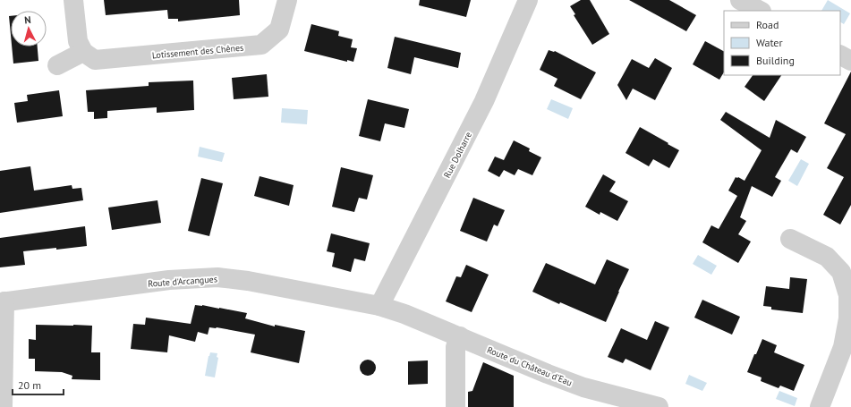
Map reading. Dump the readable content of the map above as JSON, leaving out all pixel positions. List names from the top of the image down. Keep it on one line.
{"streets":{"street":["Lotissement des Chênes","Rue Dolharre","Route d'Arcangues","Route du Château d'Eau"]},"crossings":[["Rue Dolharre","Route d'Arcangues"],["Route d'Arcangues","Route du Château d'Eau"]],"legend":["Road","Water","Building"],"scale_bar":"20 m","north":"top"}
